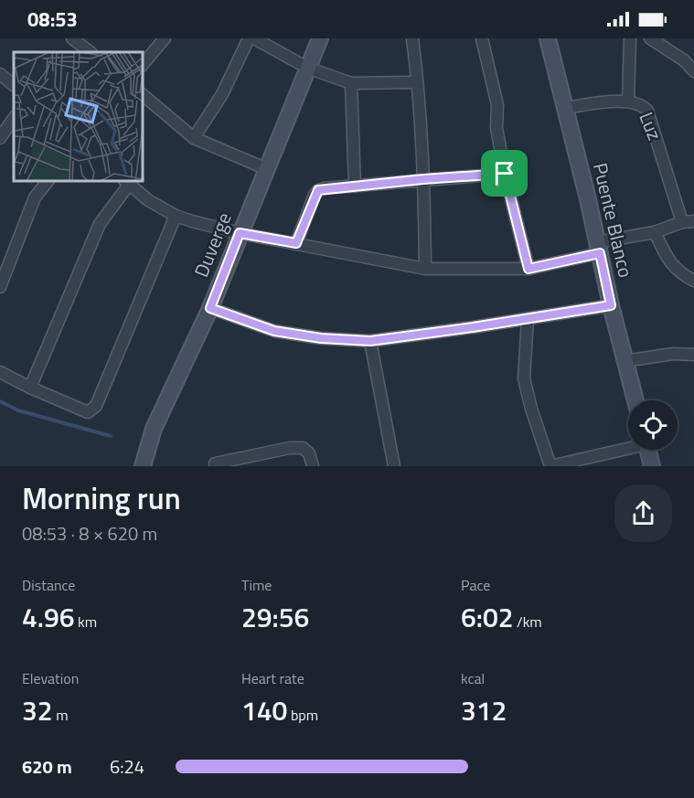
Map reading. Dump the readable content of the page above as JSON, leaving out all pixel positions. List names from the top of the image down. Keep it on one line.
{"streets":{"street":["Luz","Puente Blanco","Duverge"]},"crossings":[["Luz","Puente Blanco"]],"page":{"status":"08:53","heading":["Morning run","08:53 · 8 × 620 m"],"stats":[["Distance","4.96 km"],["Time","29:56"],["Pace","6:02 /km"],["Elevation","32 m"],["Heart rate","140 bpm"],["kcal","312"]],"list":[{"name":"620 m","note":"6:24"}]}}
